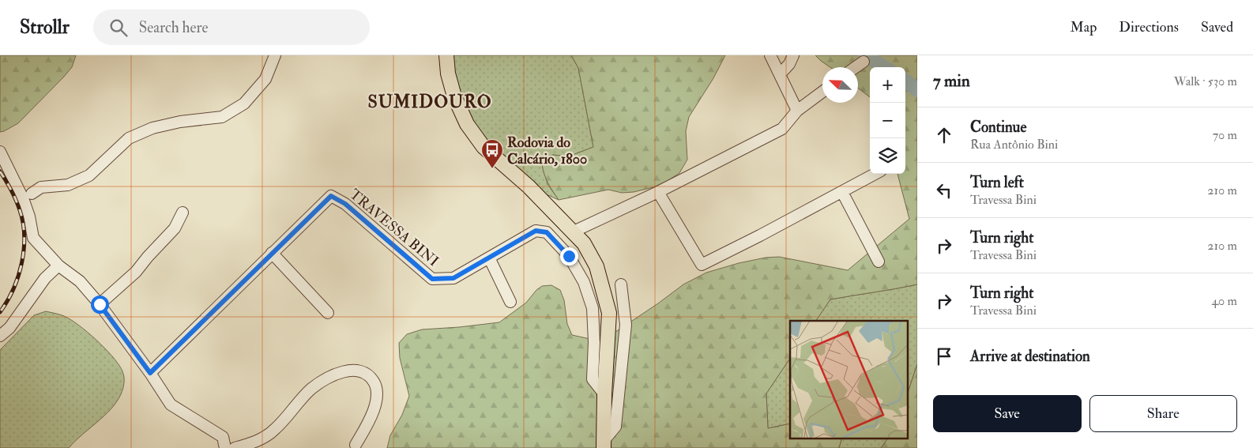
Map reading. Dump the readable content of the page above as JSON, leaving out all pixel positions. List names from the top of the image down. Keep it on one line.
{"streets":{"street":["TRAVESSA BINI"]},"districts":["SUMIDOURO"],"places":{"bus stop":["Rodovia do Calcário, 1800"]},"north":"top left","page":{"header":"Strollr","search":"Search here","nav":["Map","Directions","Saved"],"heading":["7 min","Walk · 530 m"],"map_buttons":["+","−"],"list":[["Continue","Rua Antônio Bini","70 m"],["Turn left","Travessa Bini","210 m"],["Turn right","Travessa Bini","210 m"],["Turn right","Travessa Bini","40 m"],"Arrive at destination"],"buttons":["Save","Share"]}}
